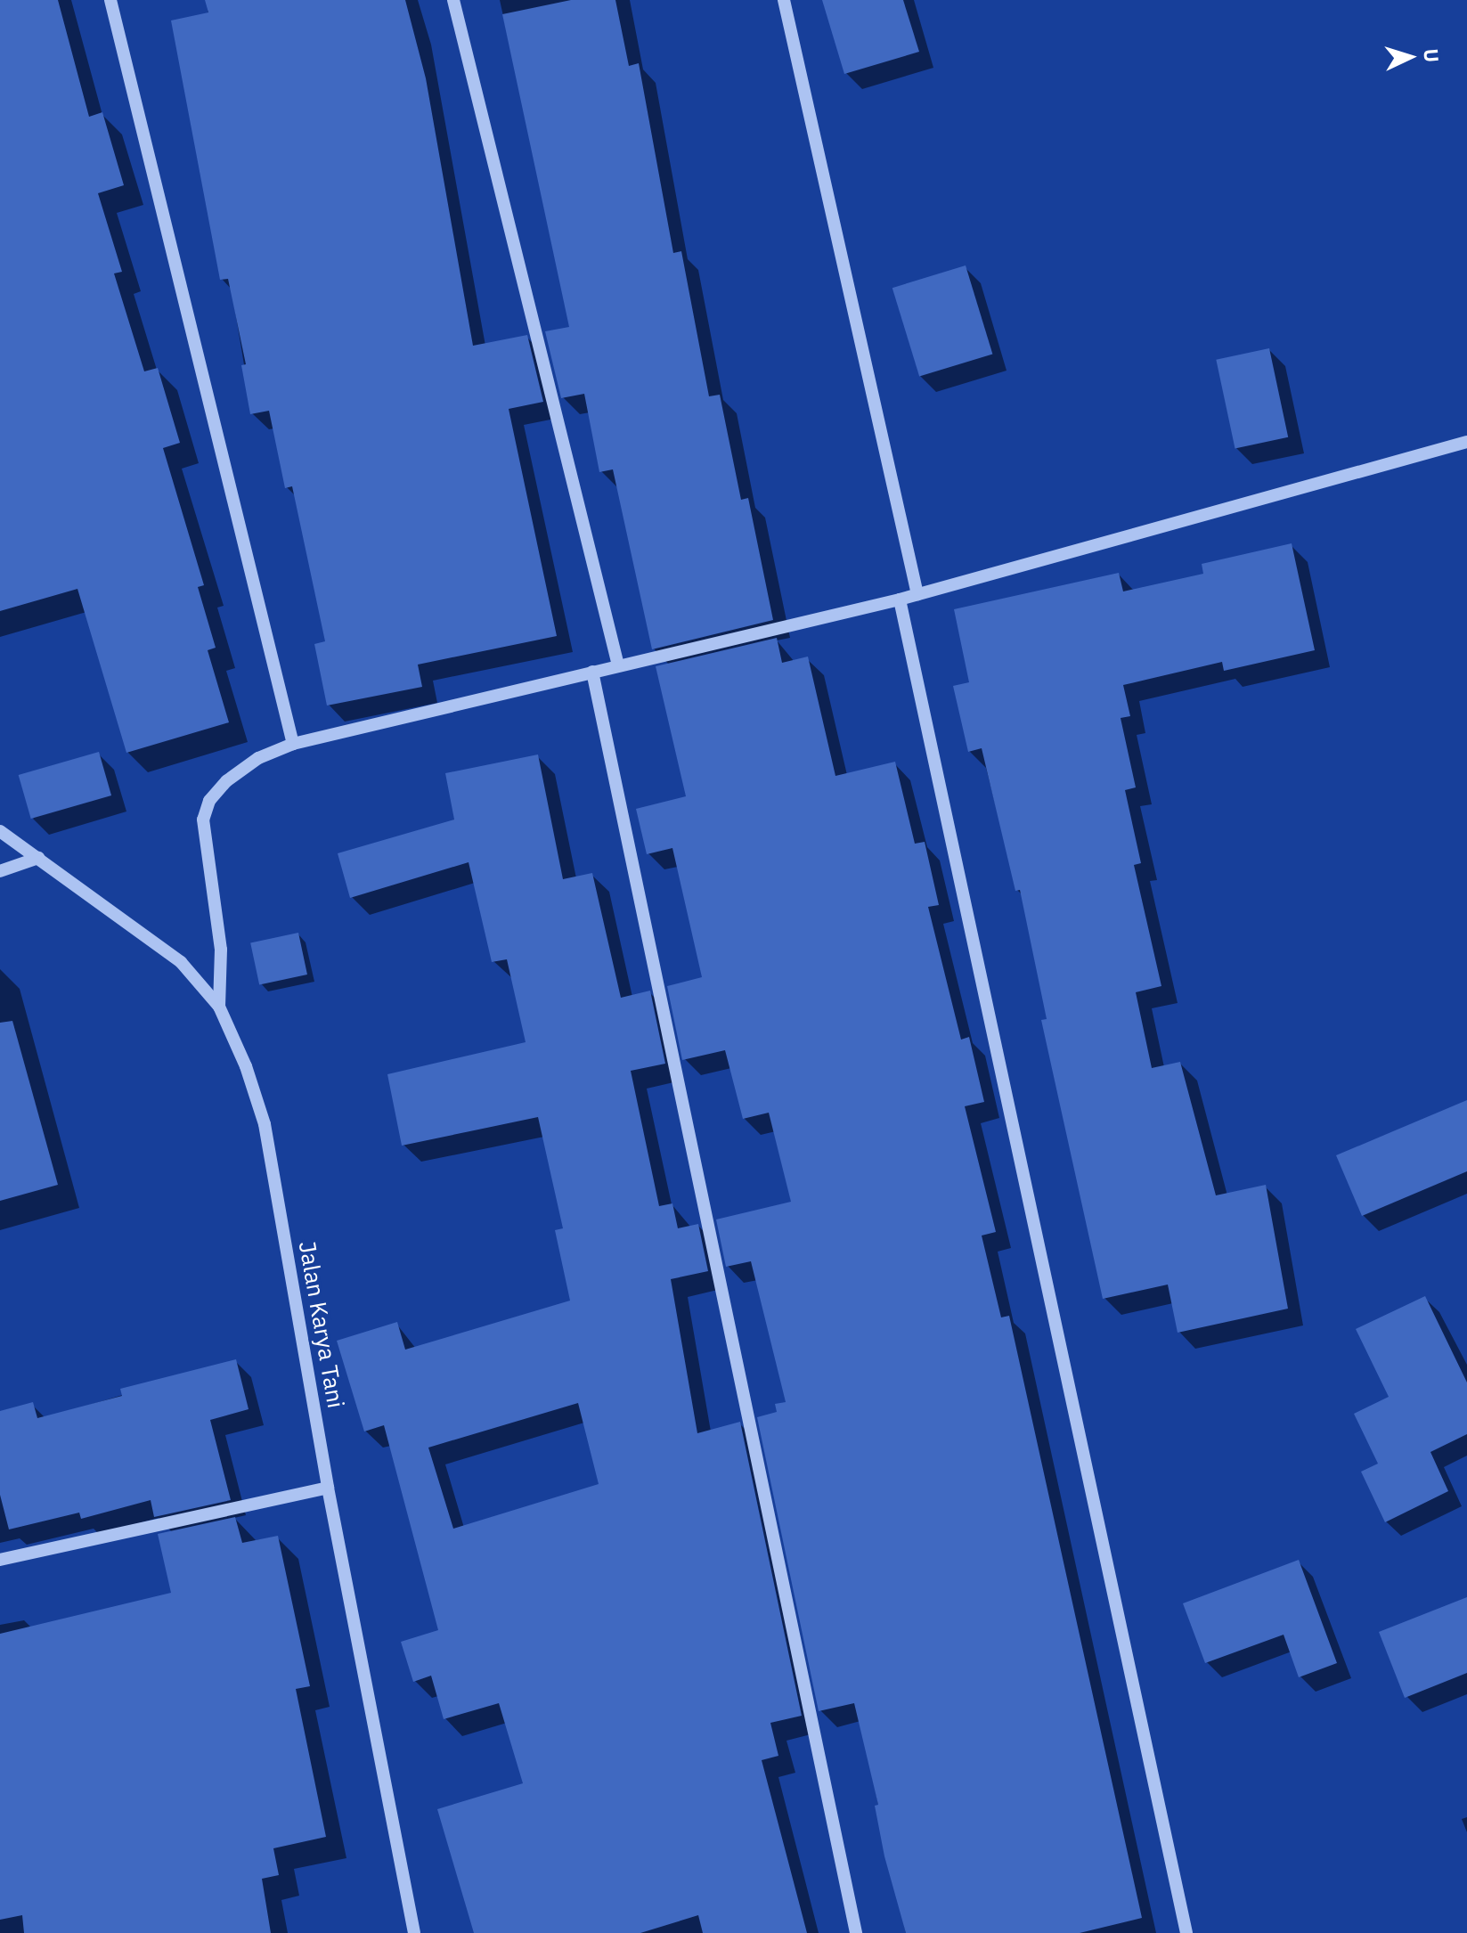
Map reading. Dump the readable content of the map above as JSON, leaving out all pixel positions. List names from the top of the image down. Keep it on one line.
{"streets":{"street":["Jalan Karya Tani"]},"north":"right"}
